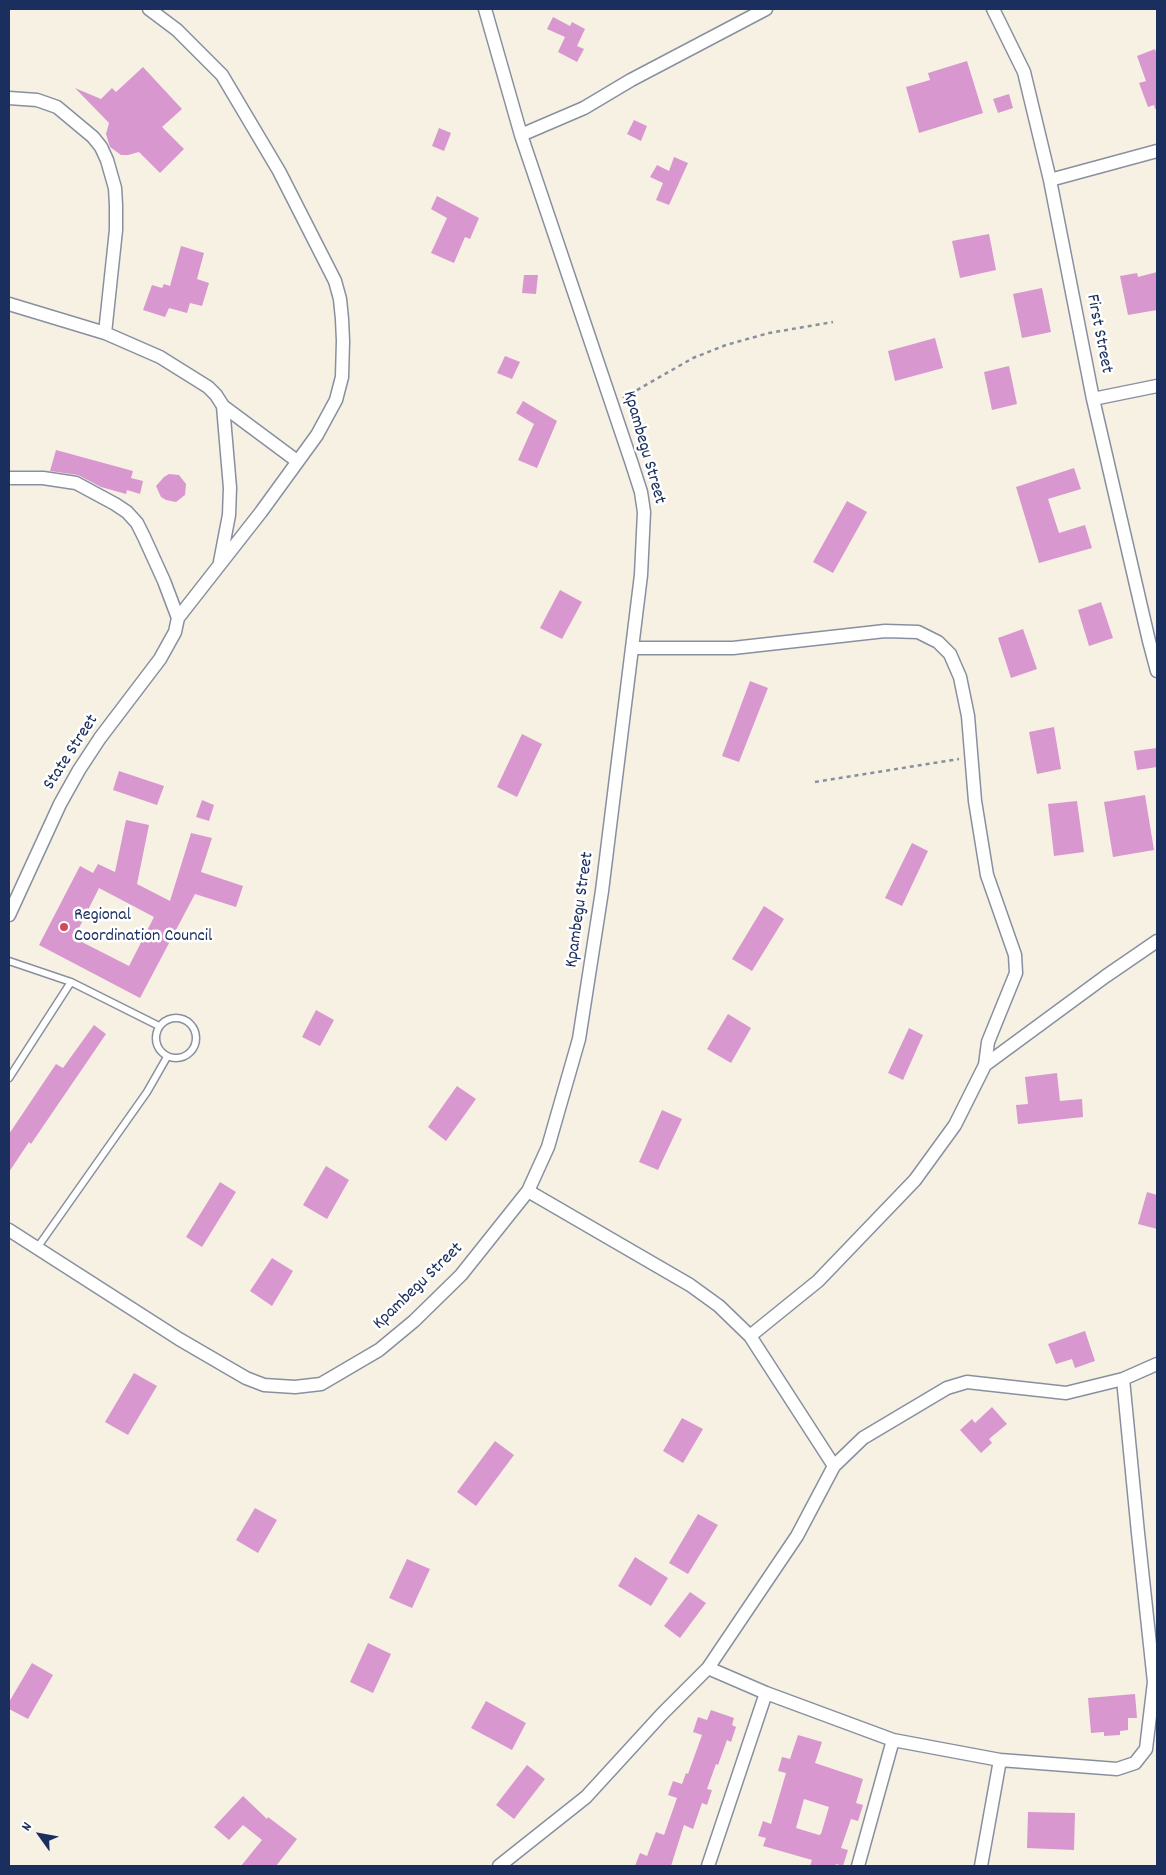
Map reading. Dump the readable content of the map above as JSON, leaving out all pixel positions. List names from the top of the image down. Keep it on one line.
{"streets":{"street":["First Street","Kpambegu Street","State Street"]},"places":["Regional Coordination Council"],"north":"top left"}
